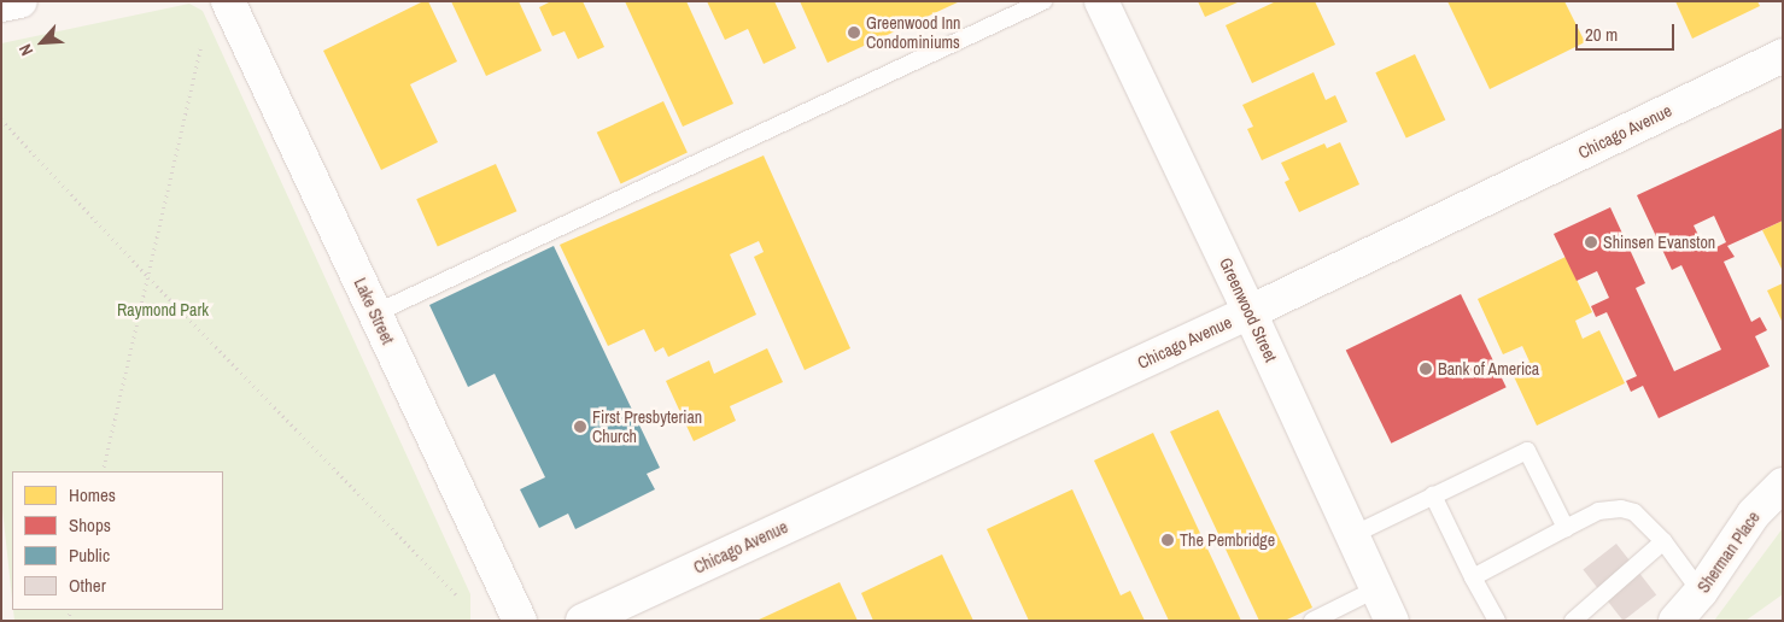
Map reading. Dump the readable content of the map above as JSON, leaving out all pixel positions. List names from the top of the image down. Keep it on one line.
{"streets":{"street":["Chicago Avenue","Greenwood Street","Lake Street","Sherman Place"]},"crossings":[["Chicago Avenue","Greenwood Street"]],"parks":["Raymond Park"],"places":["Greenwood Inn Condominiums","Shinsen Evanston","Bank of America","First Presbyterian Church","The Pembridge"],"legend":["Homes","Shops","Public","Other"],"scale_bar":"20 m","north":"bottom left"}
